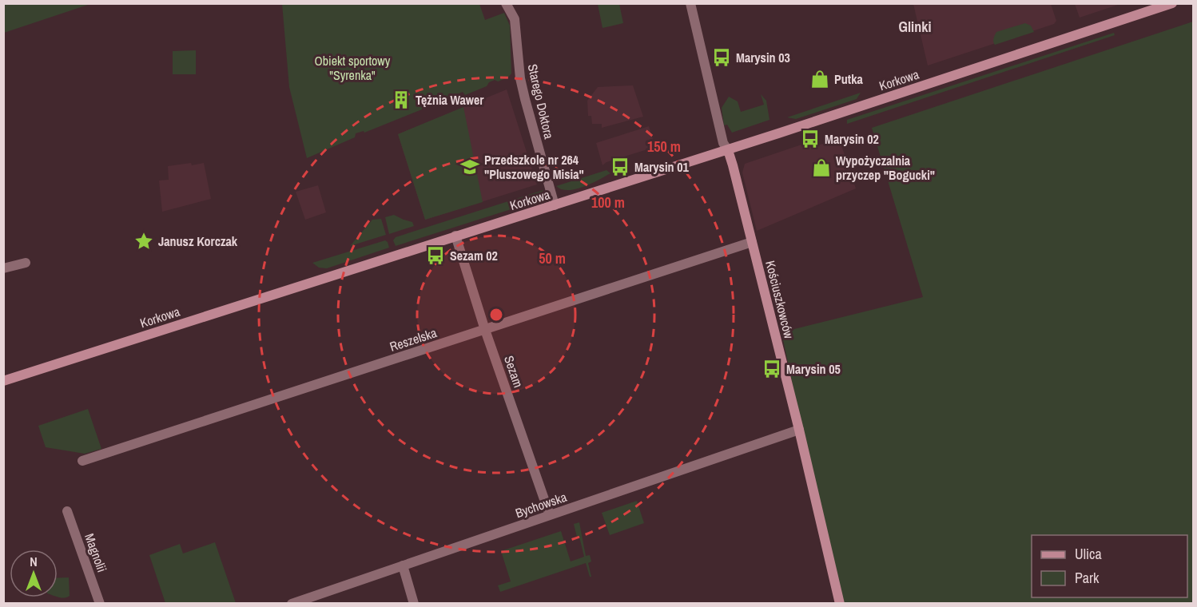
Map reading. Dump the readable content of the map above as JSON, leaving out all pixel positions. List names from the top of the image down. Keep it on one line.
{"streets":{"street":["Korkowa","Starego Doktora","Kościuszkowców","Reszelska","Sezam","Bychowska","Magnolii"]},"crossings":[["Korkowa","Starego Doktora"],["Korkowa","Kościuszkowców"],["Korkowa","Sezam"],["Kościuszkowców","Reszelska"],["Kościuszkowców","Bychowska"],["Reszelska","Sezam"],["Sezam","Bychowska"]],"districts":["Glinki"],"parks":["Obiekt sportowy \"Syrenka\""],"places":{"bus stop":["Marysin 03","Marysin 02","Marysin 01","Sezam 02","Marysin 05"],"shop":["Putka","Wypożyczalnia przyczep \"Bogucki\""],"building":["Tężnia Wawer"],"school or university":["Przedszkole nr 264 \"Pluszowego Misia\""],"place":["Janusz Korczak"]},"legend":["Ulica","Park"],"north":"top","rings":["150 m","100 m","50 m"]}
